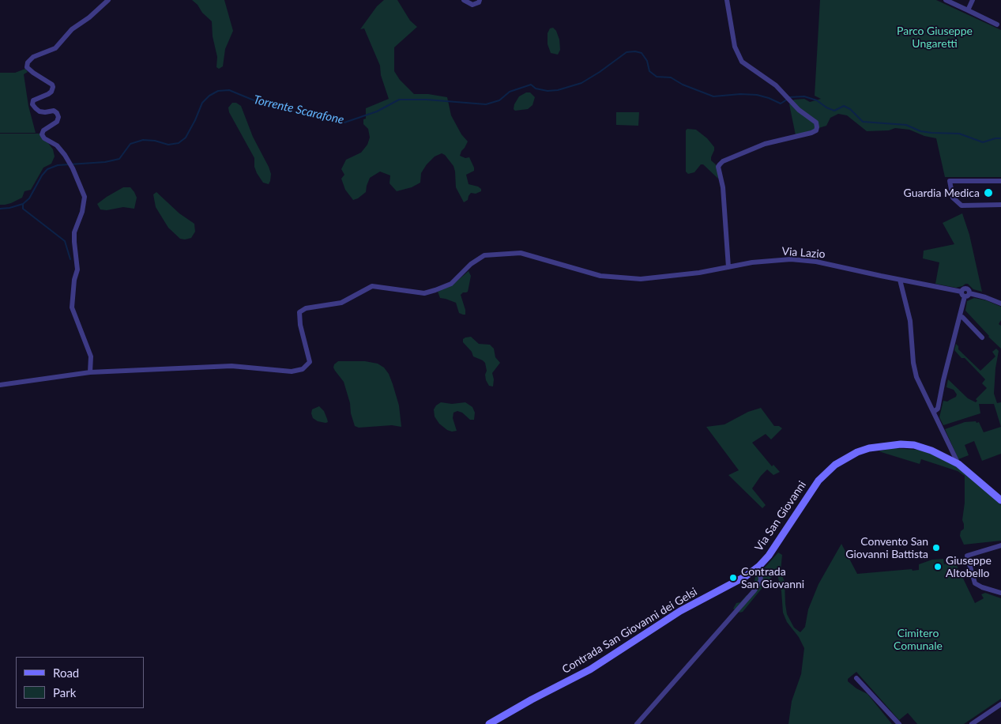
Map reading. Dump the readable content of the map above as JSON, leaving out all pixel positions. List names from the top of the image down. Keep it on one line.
{"streets":{"main road":["Via San Giovanni","Contrada San Giovanni dei Gelsi"],"street":["Via Lazio"]},"crossings":[["Via San Giovanni","Contrada San Giovanni dei Gelsi"]],"water":["Torrente Scarafone"],"parks":["Parco Giuseppe Ungaretti","Cimitero Comunale"],"places":["Guardia Medica","Convento San Giovanni Battista","Giuseppe Altobello","Contrada San Giovanni"],"legend":["Road","Park"]}
